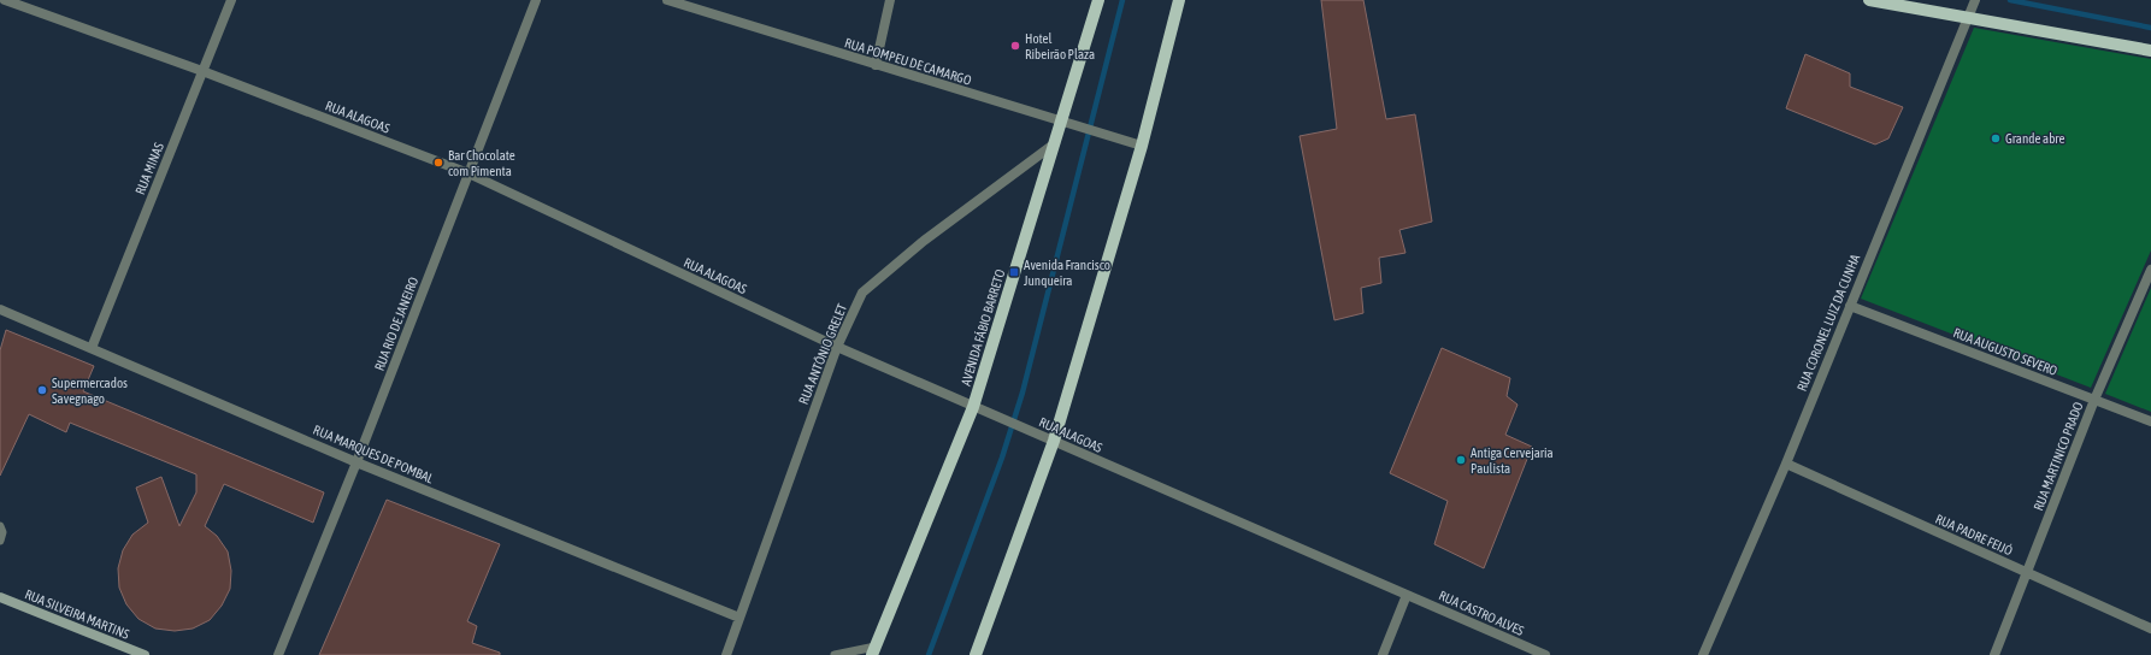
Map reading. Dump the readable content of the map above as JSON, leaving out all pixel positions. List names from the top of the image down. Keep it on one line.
{"streets":{"main road":["AVENIDA FÁBIO BARRETO","RUA SILVEIRA MARTINS"],"street":["RUA POMPEU DE CAMARGO","RUA ALAGOAS","RUA MINAS","RUA CORONEL LUIZ DA CUNHA","RUA RIO DE JANEIRO","RUA AUGUSTO SEVERO","RUA ANTÔNIO GRELET","RUA MARQUES DE POMBAL","RUA MARTINICO PRADO","RUA PADRE FEIJÓ","RUA CASTRO ALVES"]},"crossings":[["RUA POMPEU DE CAMARGO","AVENIDA FÁBIO BARRETO"],["RUA ALAGOAS","RUA MINAS"],["RUA ALAGOAS","RUA RIO DE JANEIRO"],["RUA ALAGOAS","AVENIDA FÁBIO BARRETO"],["RUA ALAGOAS","RUA ANTÔNIO GRELET"],["RUA ALAGOAS","RUA CASTRO ALVES"],["RUA MINAS","RUA MARQUES DE POMBAL"],["RUA CORONEL LUIZ DA CUNHA","RUA AUGUSTO SEVERO"],["RUA CORONEL LUIZ DA CUNHA","RUA PADRE FEIJÓ"],["RUA RIO DE JANEIRO","RUA MARQUES DE POMBAL"],["AVENIDA FÁBIO BARRETO","RUA ANTÔNIO GRELET"],["RUA AUGUSTO SEVERO","RUA MARTINICO PRADO"],["RUA ANTÔNIO GRELET","RUA MARQUES DE POMBAL"],["RUA MARTINICO PRADO","RUA PADRE FEIJÓ"]],"places":{"other":["Hotel Ribeirão Plaza","Grande abre","Bar Chocolate com Pimenta","Supermercados Savegnago","Antiga Cervejaria Paulista"],"transit":["Avenida Francisco Junqueira"]}}
